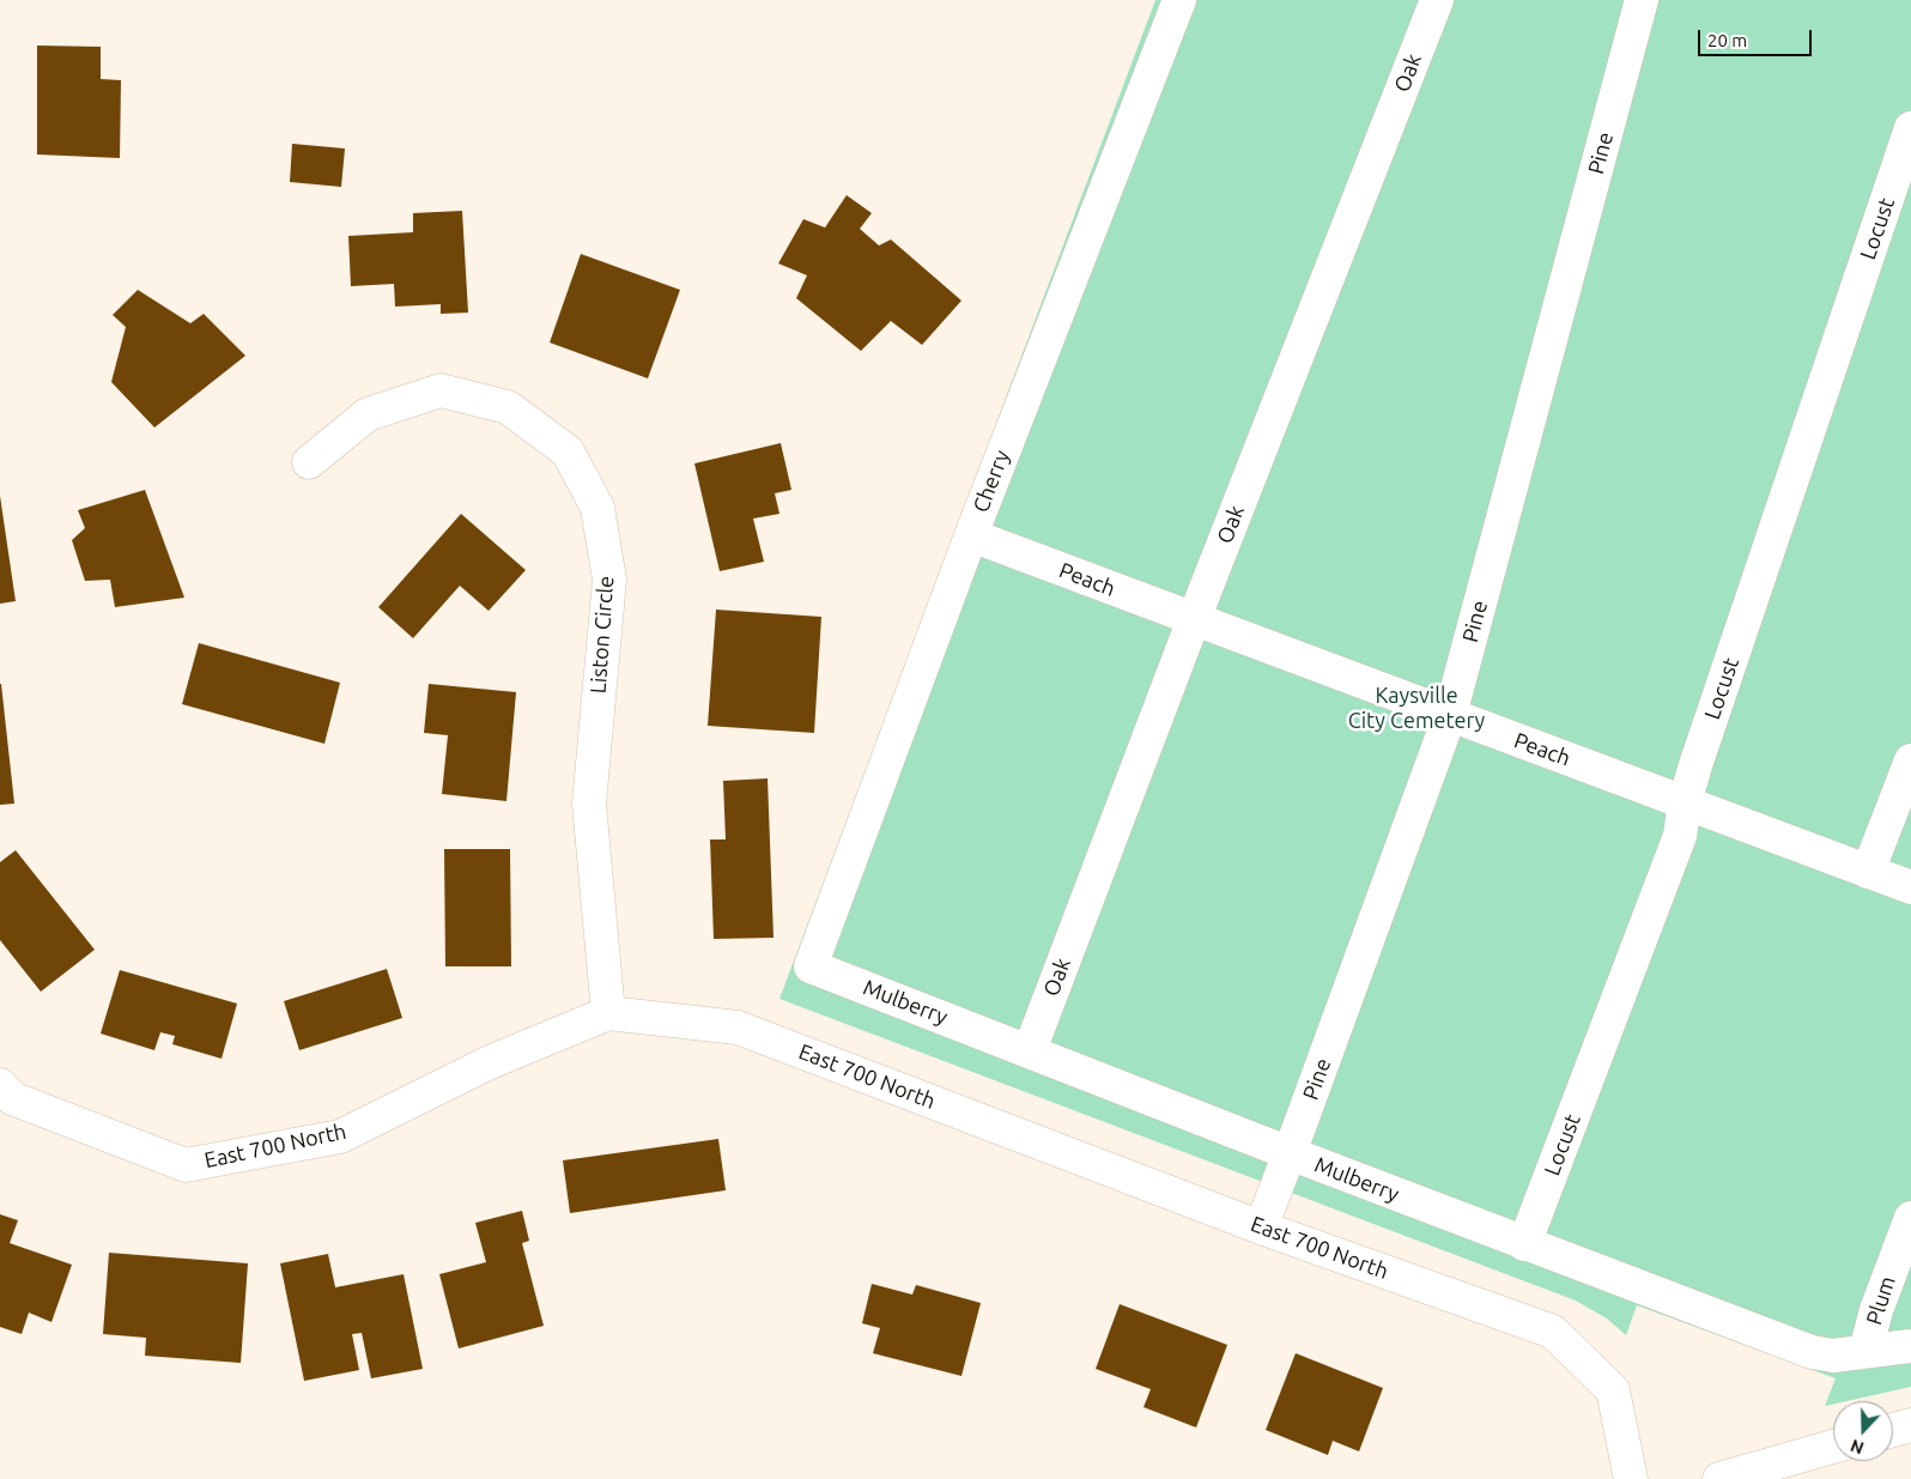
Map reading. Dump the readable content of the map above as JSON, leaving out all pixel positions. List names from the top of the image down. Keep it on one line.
{"streets":{"street":["Oak","Pine","Locust","Cherry","Peach","Liston Circle","Mulberry","East 700 North","Plum"]},"crossings":[["Oak","Peach"],["Oak","Mulberry"],["Pine","Peach"],["Pine","Mulberry"],["Pine","East 700 North"],["Locust","Peach"],["Locust","Mulberry"],["Cherry","Peach"],["Cherry","Mulberry"],["Liston Circle","East 700 North"],["Mulberry","Plum"]],"parks":["Kaysville City Cemetery"],"scale_bar":"20 m","north":"bottom"}
